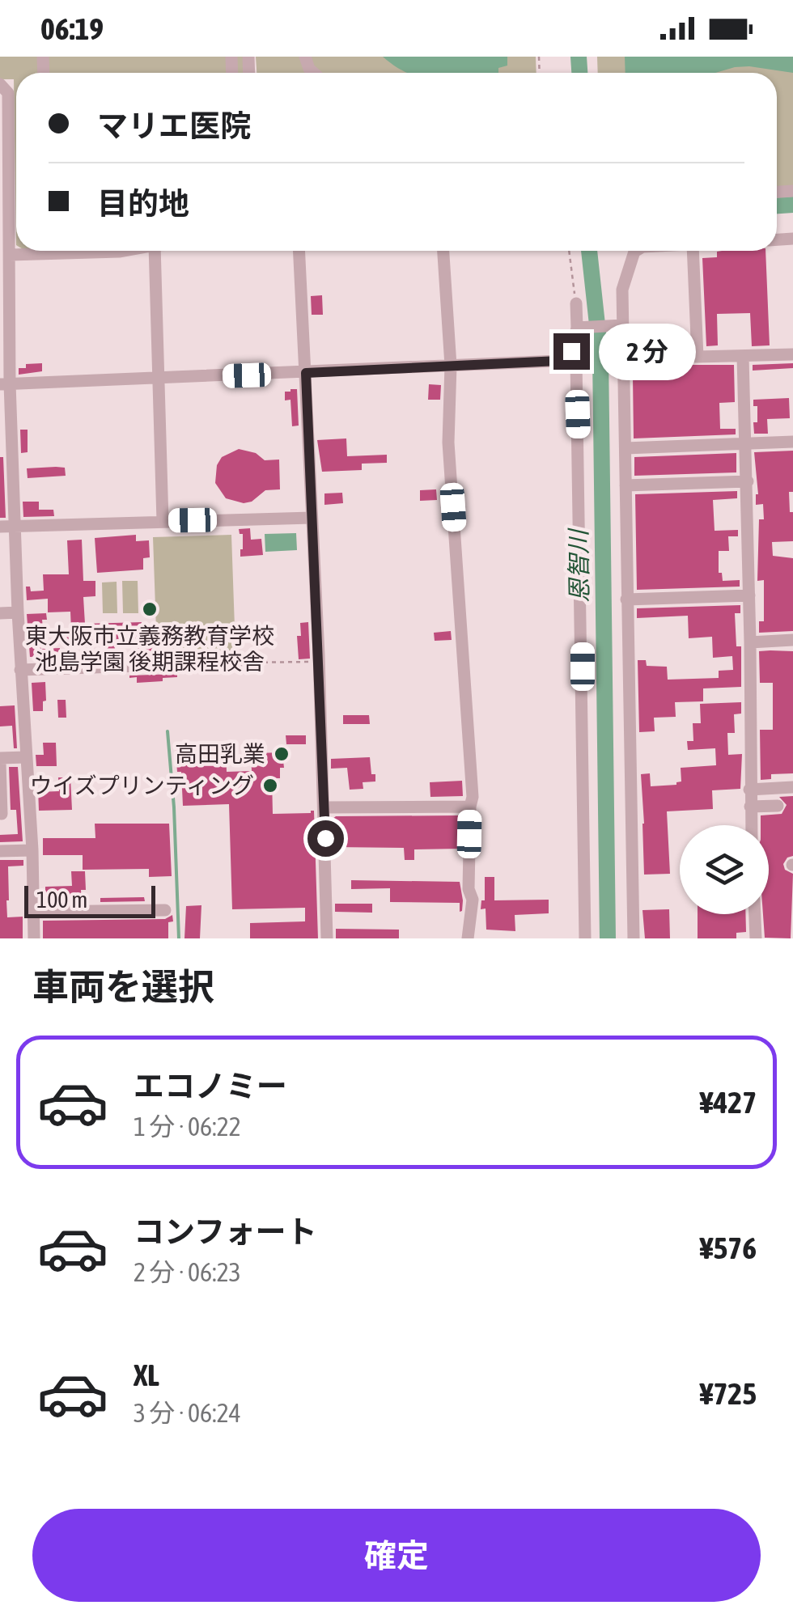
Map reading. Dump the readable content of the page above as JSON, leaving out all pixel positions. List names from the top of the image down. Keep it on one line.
{"water":["恩智川"],"places":["東大阪市立義務教育学校 池島学園 後期課程校舎","高田乳業","ウイズプリンティング"],"scale_bar":"100 m","page":{"status":"06:19","banner":["マリエ医院","目的地"],"bubble":"2 分","scale":"100 m","heading":"車両を選択","list":[{"name":"エコノミー","note":"1 分 · 06:22","value":"¥427"},{"name":"コンフォート","note":"2 分 · 06:23","value":"¥576"},{"name":"XL","note":"3 分 · 06:24","value":"¥725"}],"buttons":"確定"}}
